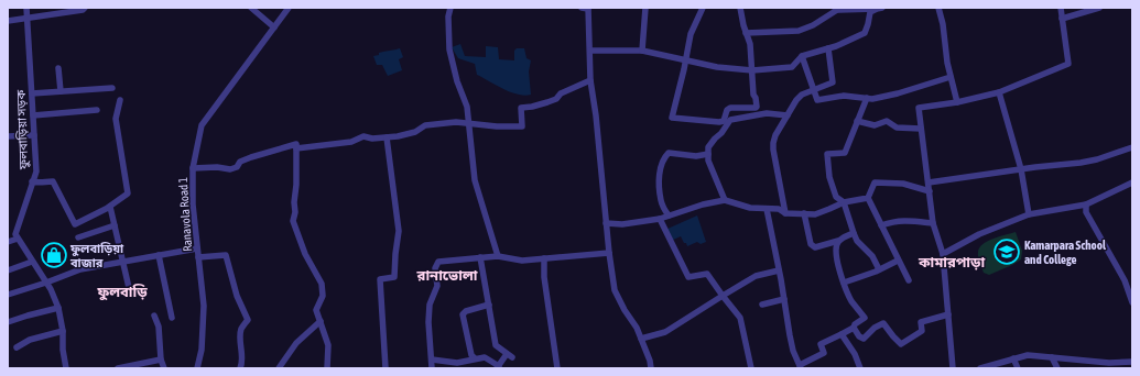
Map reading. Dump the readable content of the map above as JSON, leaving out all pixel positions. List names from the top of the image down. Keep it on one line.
{"streets":{"street":["ফুলবাড়িয়া সড়ক","Ranavola Road 1"]},"districts":["কামারপাড়া","রানাভোলা","ফুলবাড়ি"],"places":{"school or university":["Kamarpara School and College"],"shop":["ফুলবাড়িয়া বাজার"]}}
